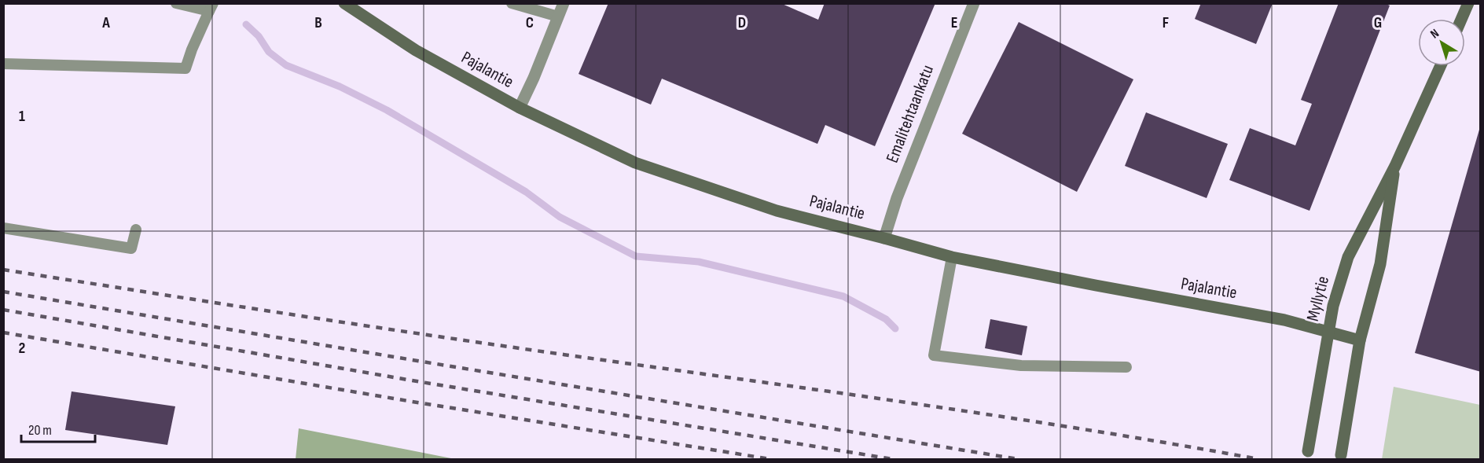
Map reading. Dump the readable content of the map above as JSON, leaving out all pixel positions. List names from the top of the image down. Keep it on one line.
{"streets":{"street":["Pajalantie","Emalitehtaankatu","Myllytie"]},"crossings":[["Pajalantie","Emalitehtaankatu"],["Pajalantie","Myllytie"]],"scale_bar":"20 m","north":"top left","grid":{"columns":["A","B","C","D","E","F","G"],"rows":["1","2"]}}
